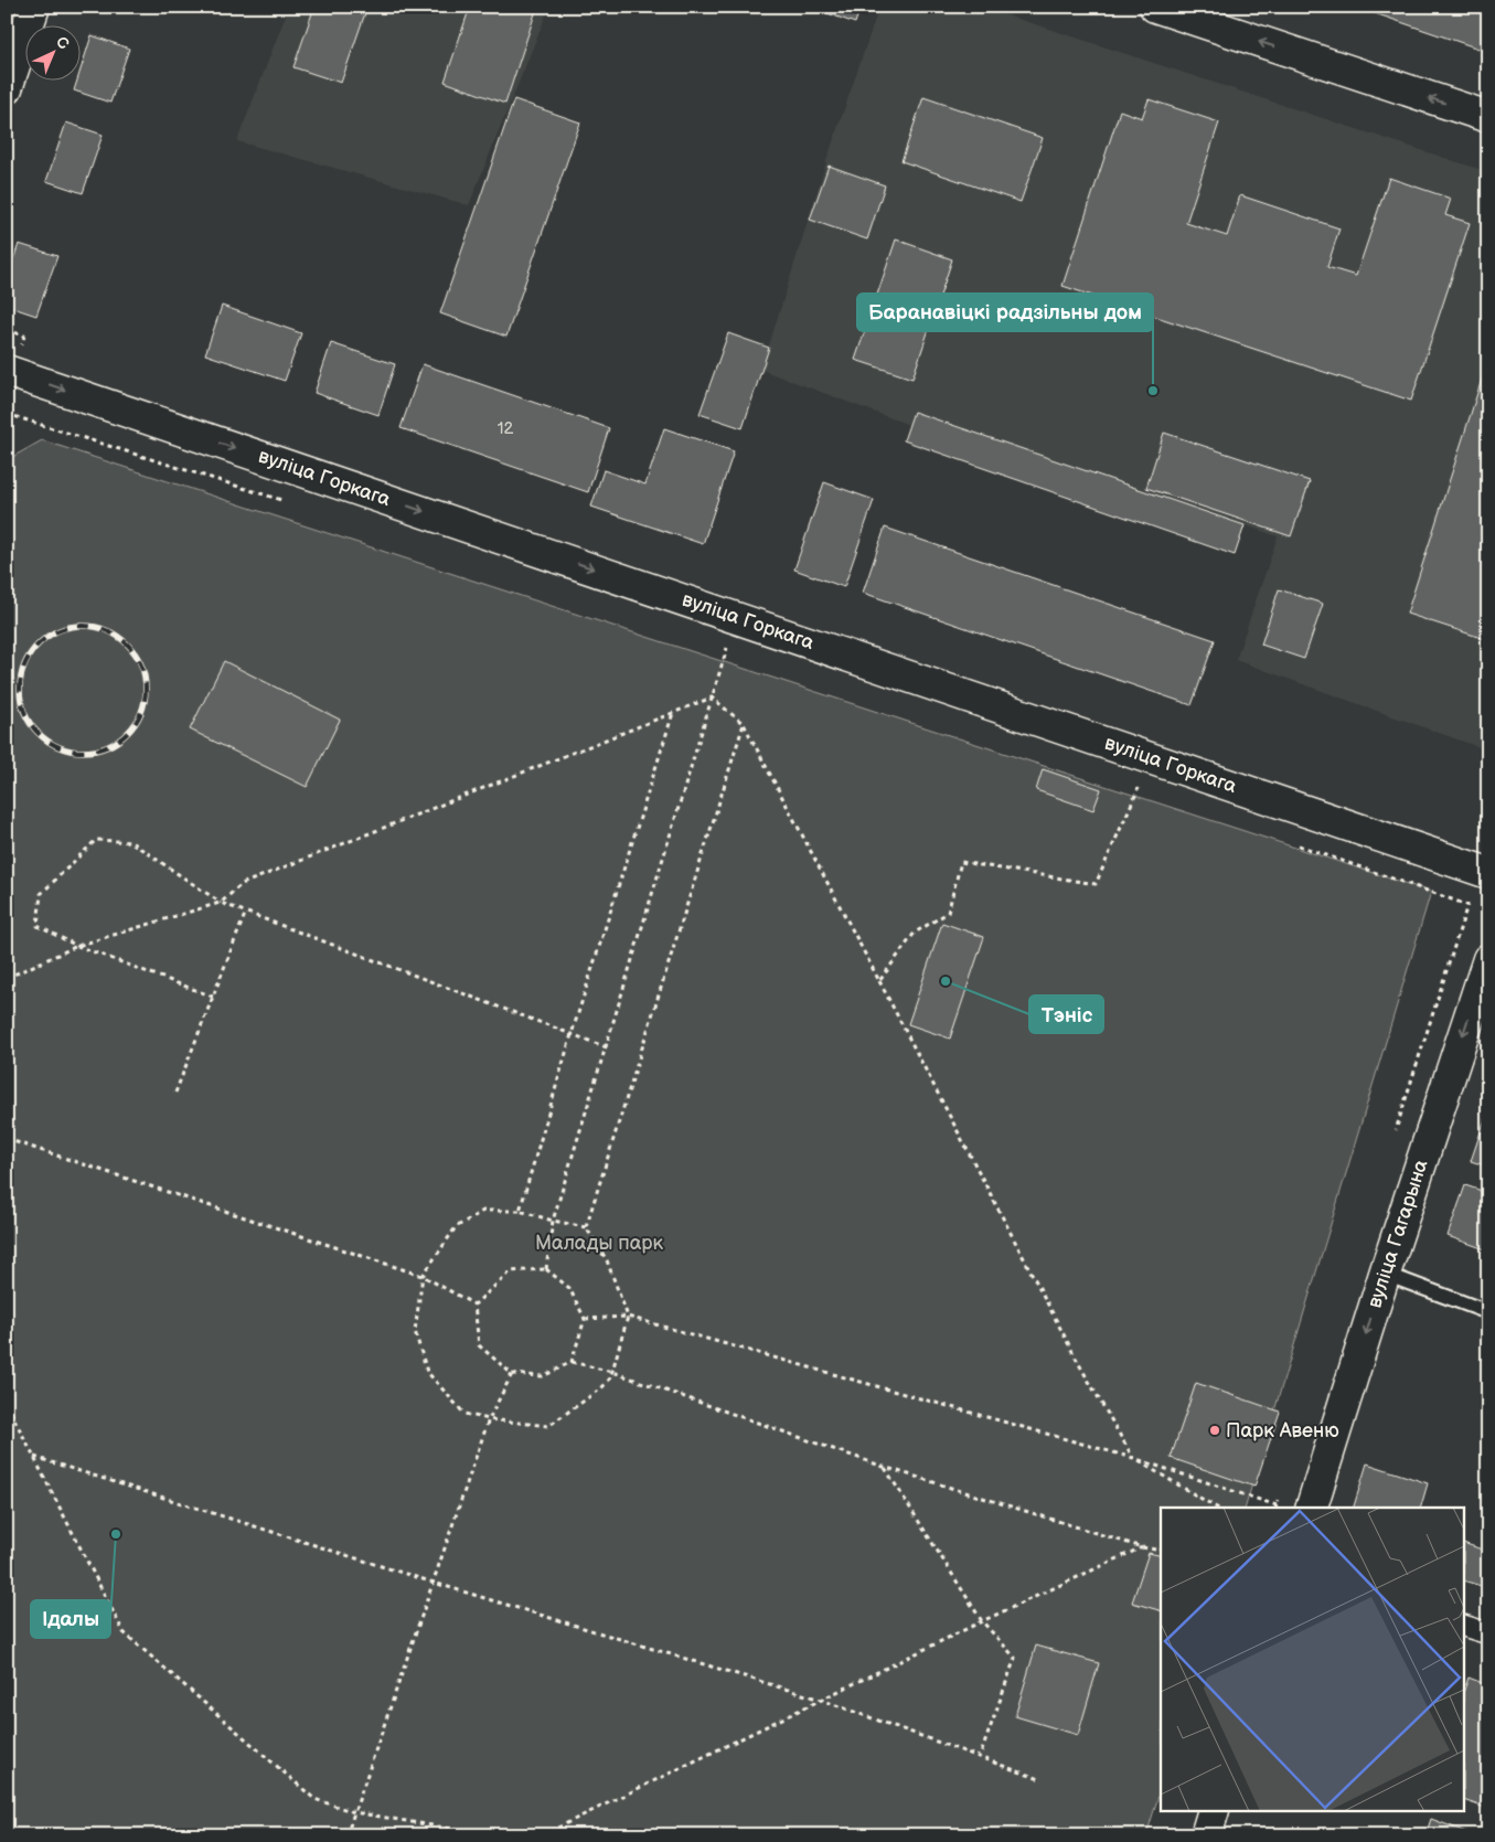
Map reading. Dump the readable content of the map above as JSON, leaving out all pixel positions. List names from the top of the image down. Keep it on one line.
{"streets":{"street":["вуліца Горкага","вуліца Гагарына"]},"one_way":["вуліца Горкага","вуліца Гагарына"],"parks":["Малады парк"],"places":["Баранавіцкі радзільны дом","Тэніс","Парк Авеню","Ідалы"],"house_numbers":["12"],"north":"top right"}
